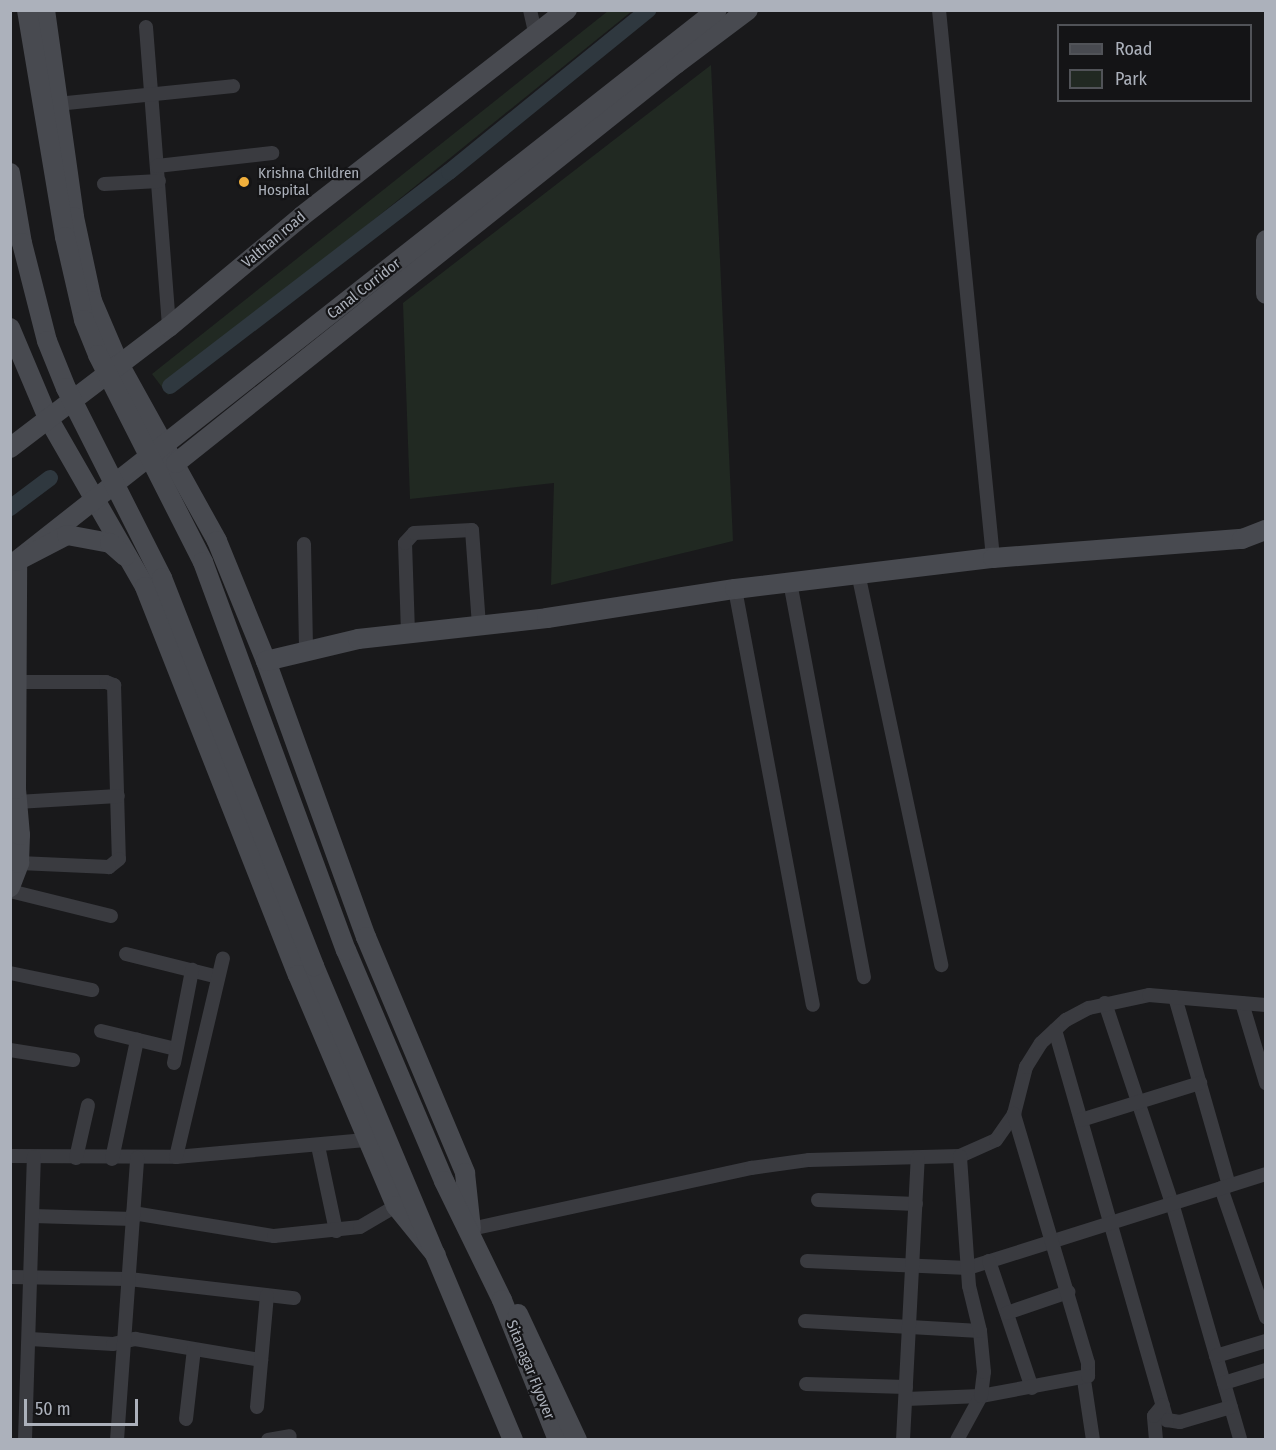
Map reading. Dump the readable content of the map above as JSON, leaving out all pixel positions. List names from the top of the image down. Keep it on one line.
{"streets":{"main road":["Valthan road","Canal Corridor","Sitanagar Flyover"]},"places":["Krishna Children Hospital"],"legend":["Road","Park"],"scale_bar":"50 m"}
